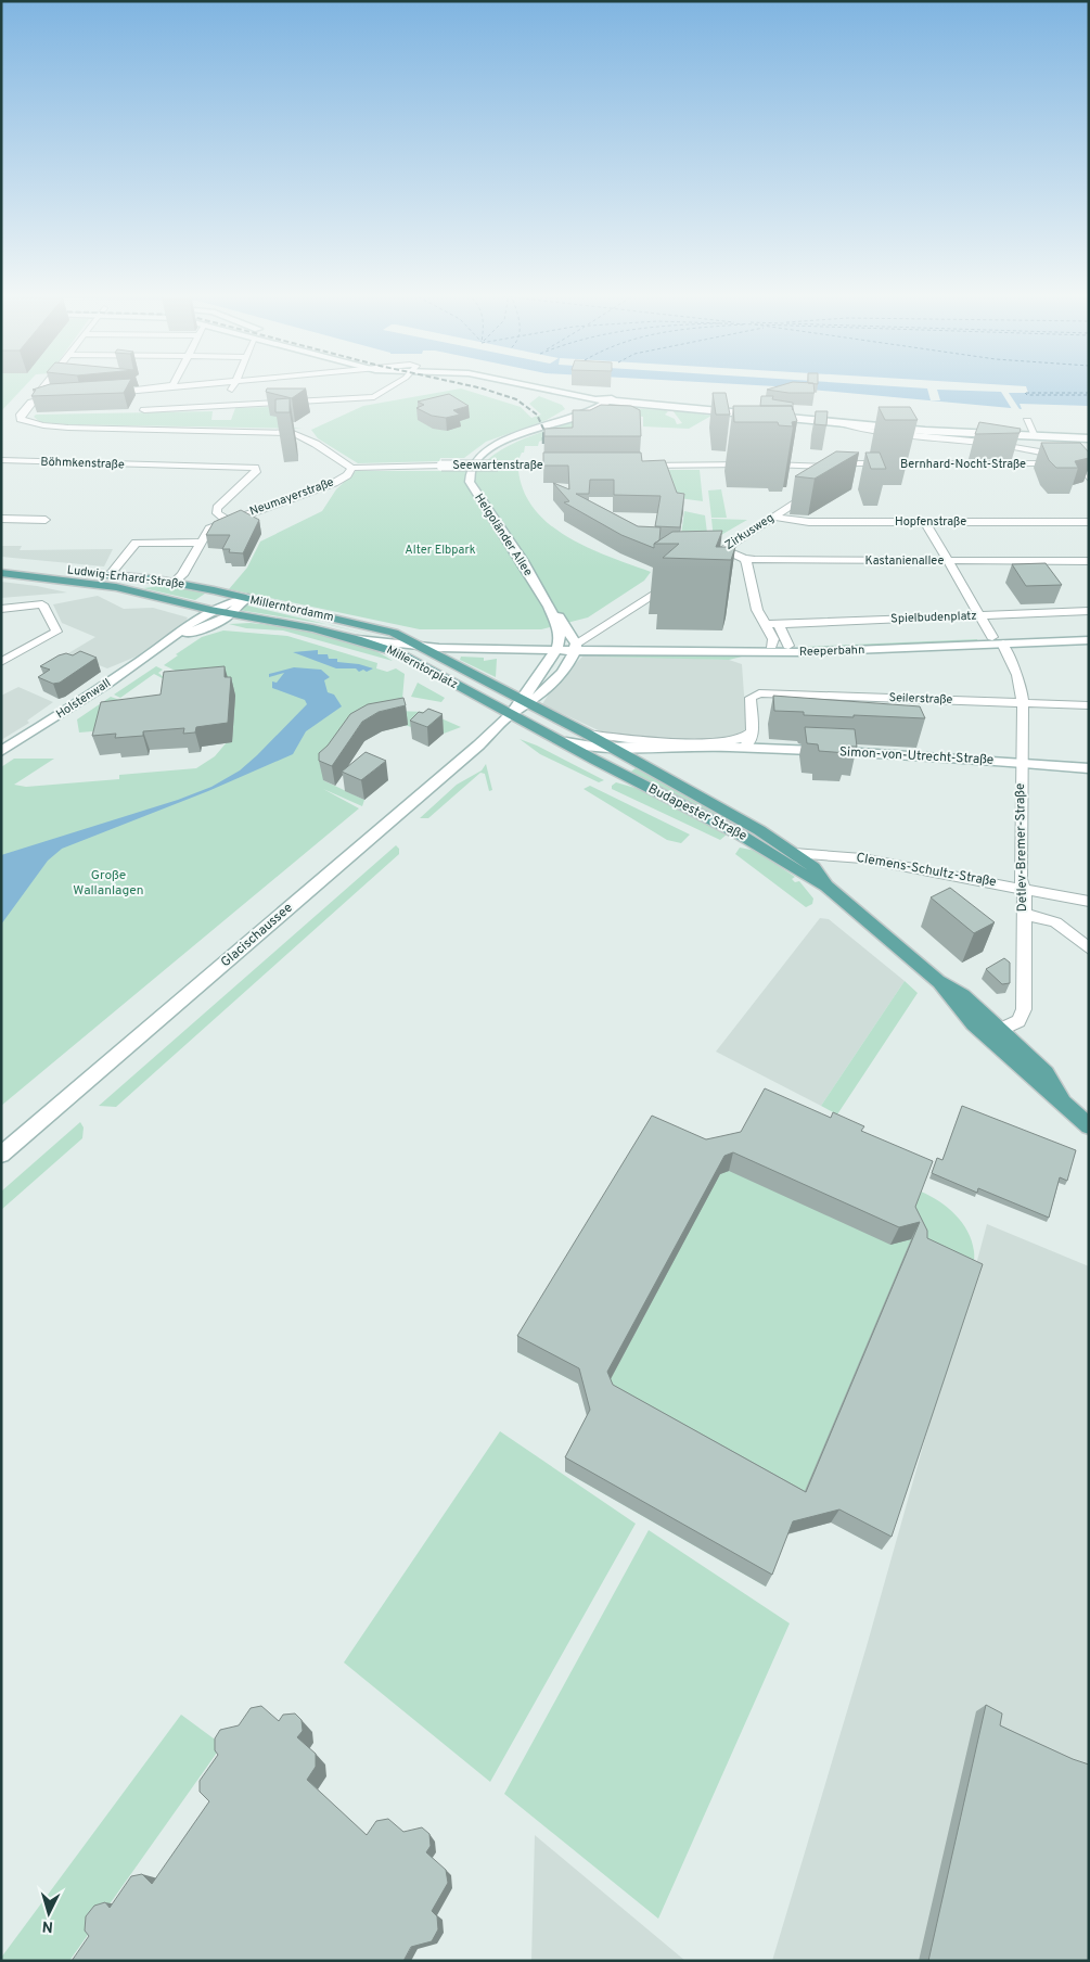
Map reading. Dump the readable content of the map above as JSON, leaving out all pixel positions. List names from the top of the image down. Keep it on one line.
{"streets":{"main road":["Helgoländer Allee","Ludwig-Erhard-Straße","Millerntordamm","Reeperbahn","Millerntorplatz","Holstenwall","Simon-von-Utrecht-Straße","Budapester Straße","Glacischaussee"],"street":["Böhmkenstraße","Bernhard-Nocht-Straße","Seewartenstraße","Neumayerstraße","Hopfenstraße","Zirkusweg","Kastanienallee","Spielbudenplatz","Seilerstraße","Detlev-Bremer-Straße","Clemens-Schultz-Straße"]},"crossings":[["Böhmkenstraße","Neumayerstraße"],["Seewartenstraße","Neumayerstraße"],["Neumayerstraße","Ludwig-Erhard-Straße"],["Hopfenstraße","Zirkusweg"],["Zirkusweg","Kastanienallee"],["Helgoländer Allee","Reeperbahn"],["Helgoländer Allee","Millerntorplatz"],["Ludwig-Erhard-Straße","Millerntordamm"],["Ludwig-Erhard-Straße","Holstenwall"],["Millerntordamm","Millerntorplatz"],["Millerntordamm","Holstenwall"],["Reeperbahn","Millerntorplatz"],["Reeperbahn","Detlev-Bremer-Straße"],["Millerntorplatz","Budapester Straße"],["Millerntorplatz","Glacischaussee"],["Seilerstraße","Detlev-Bremer-Straße"],["Simon-von-Utrecht-Straße","Budapester Straße"],["Simon-von-Utrecht-Straße","Detlev-Bremer-Straße"],["Budapester Straße","Detlev-Bremer-Straße"],["Budapester Straße","Clemens-Schultz-Straße"],["Budapester Straße","Glacischaussee"],["Detlev-Bremer-Straße","Clemens-Schultz-Straße"]],"parks":["Alter Elbpark","Große Wallanlagen"],"north":"bottom"}
